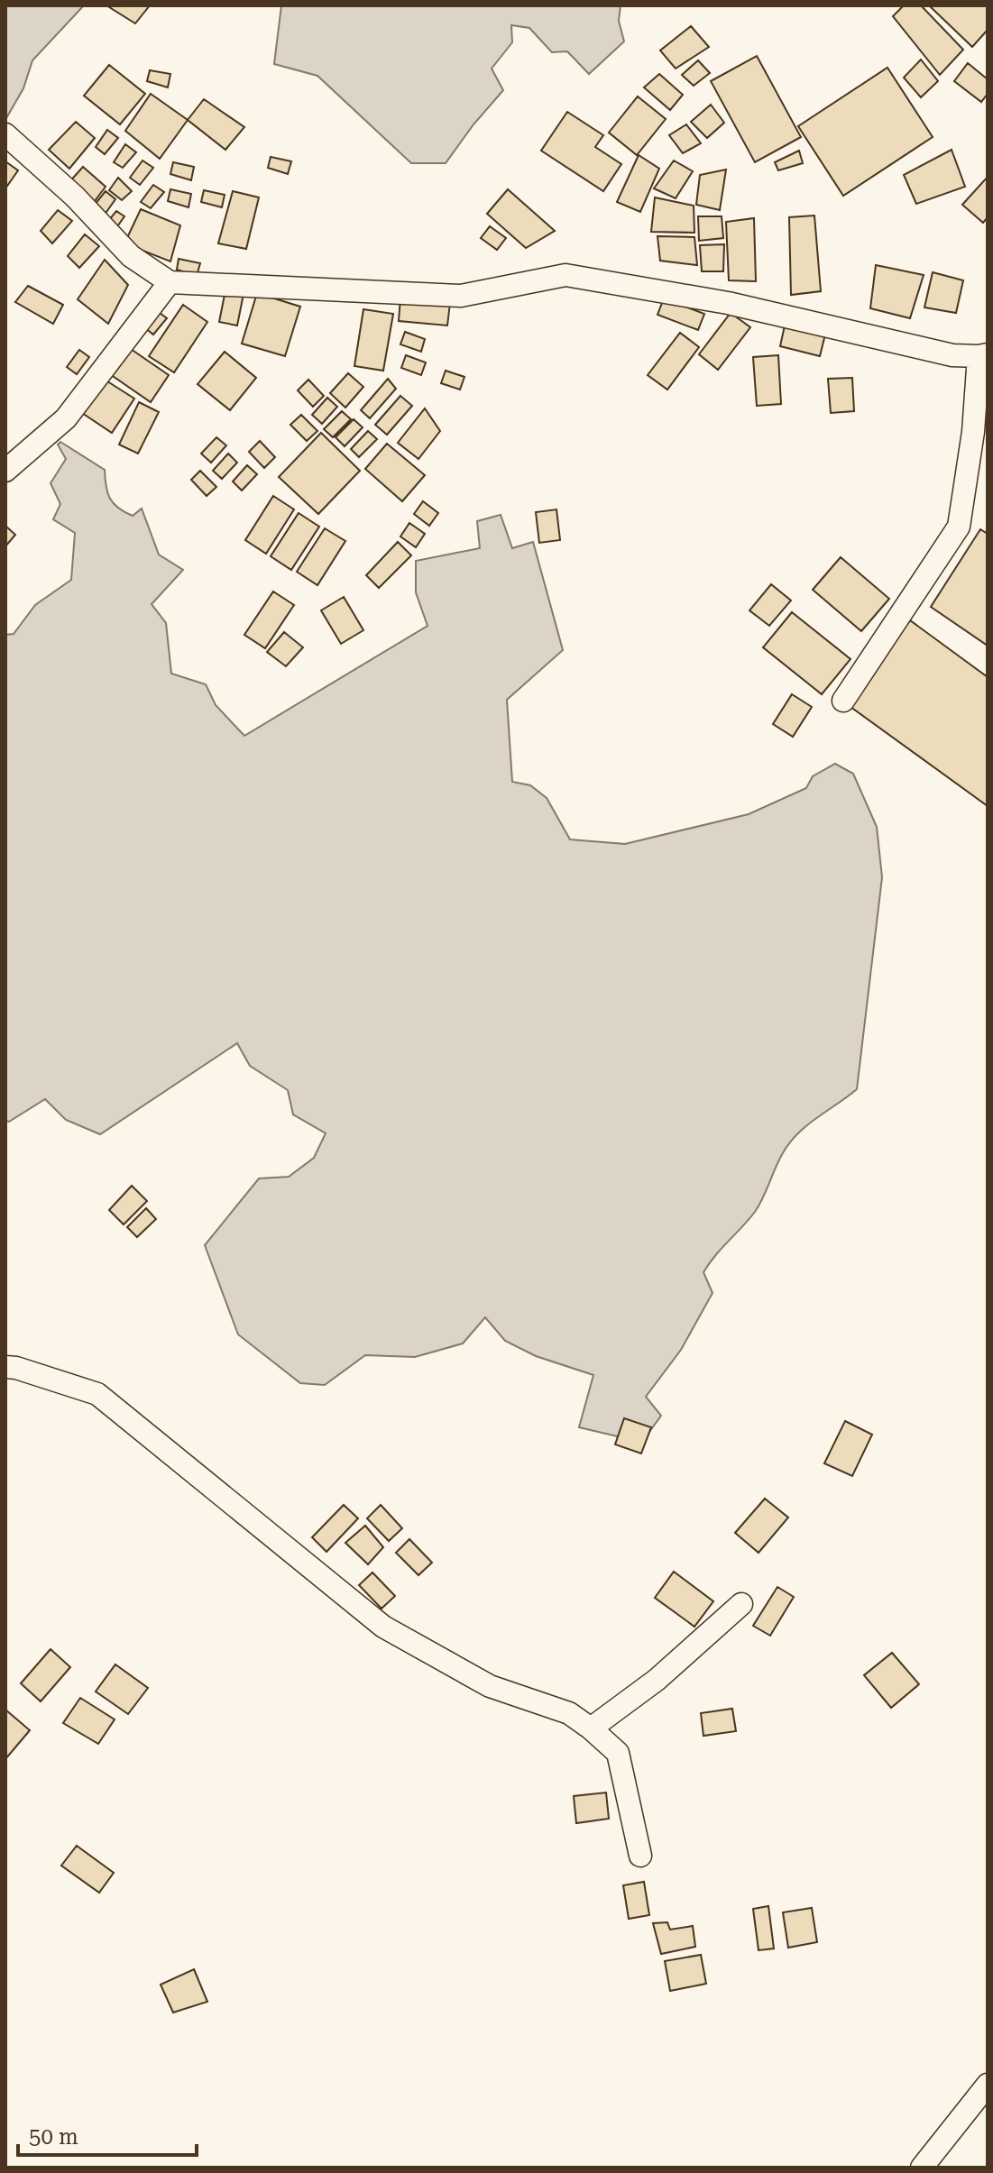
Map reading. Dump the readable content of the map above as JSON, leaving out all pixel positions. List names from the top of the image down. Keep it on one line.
{"scale_bar":"50 m"}
